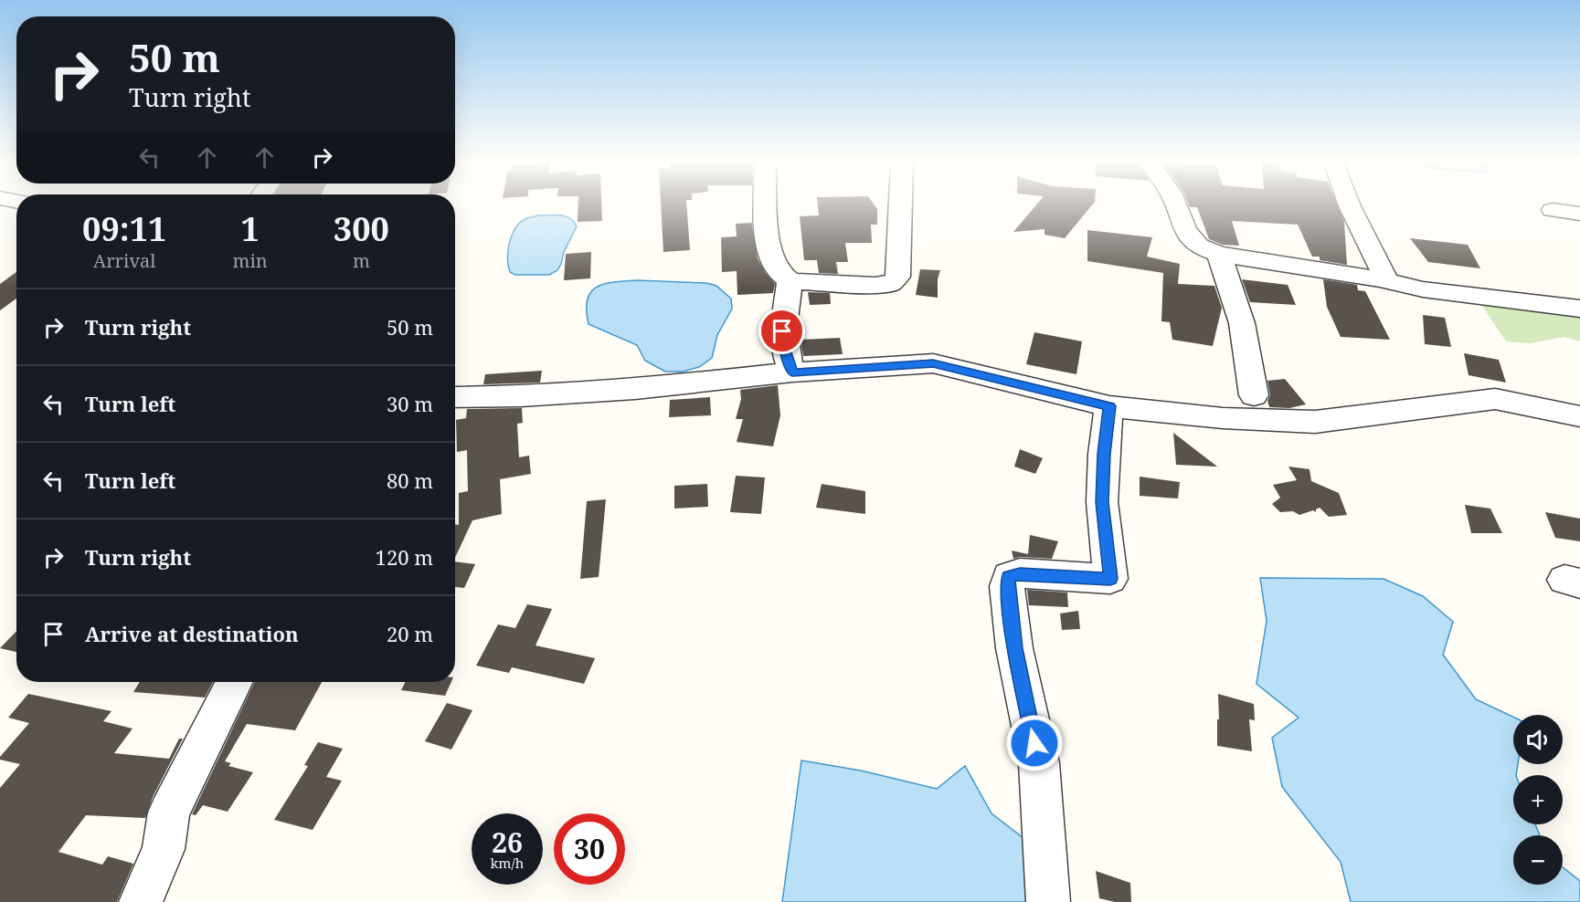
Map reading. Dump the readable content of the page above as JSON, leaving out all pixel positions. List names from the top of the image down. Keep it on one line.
{"page":{"turn":["50 m","Turn right"],"eta":["09:11","Arrival","1","min","300","m"],"list":[{"name":"Turn right","value":"50 m"},{"name":"Turn left","value":"30 m"},{"name":"Turn left","value":"80 m"},{"name":"Turn right","value":"120 m"},{"name":"Arrive at destination","value":"20 m"}],"map_buttons":["+","−"],"speed":"26 km/h","limit":"30"}}
